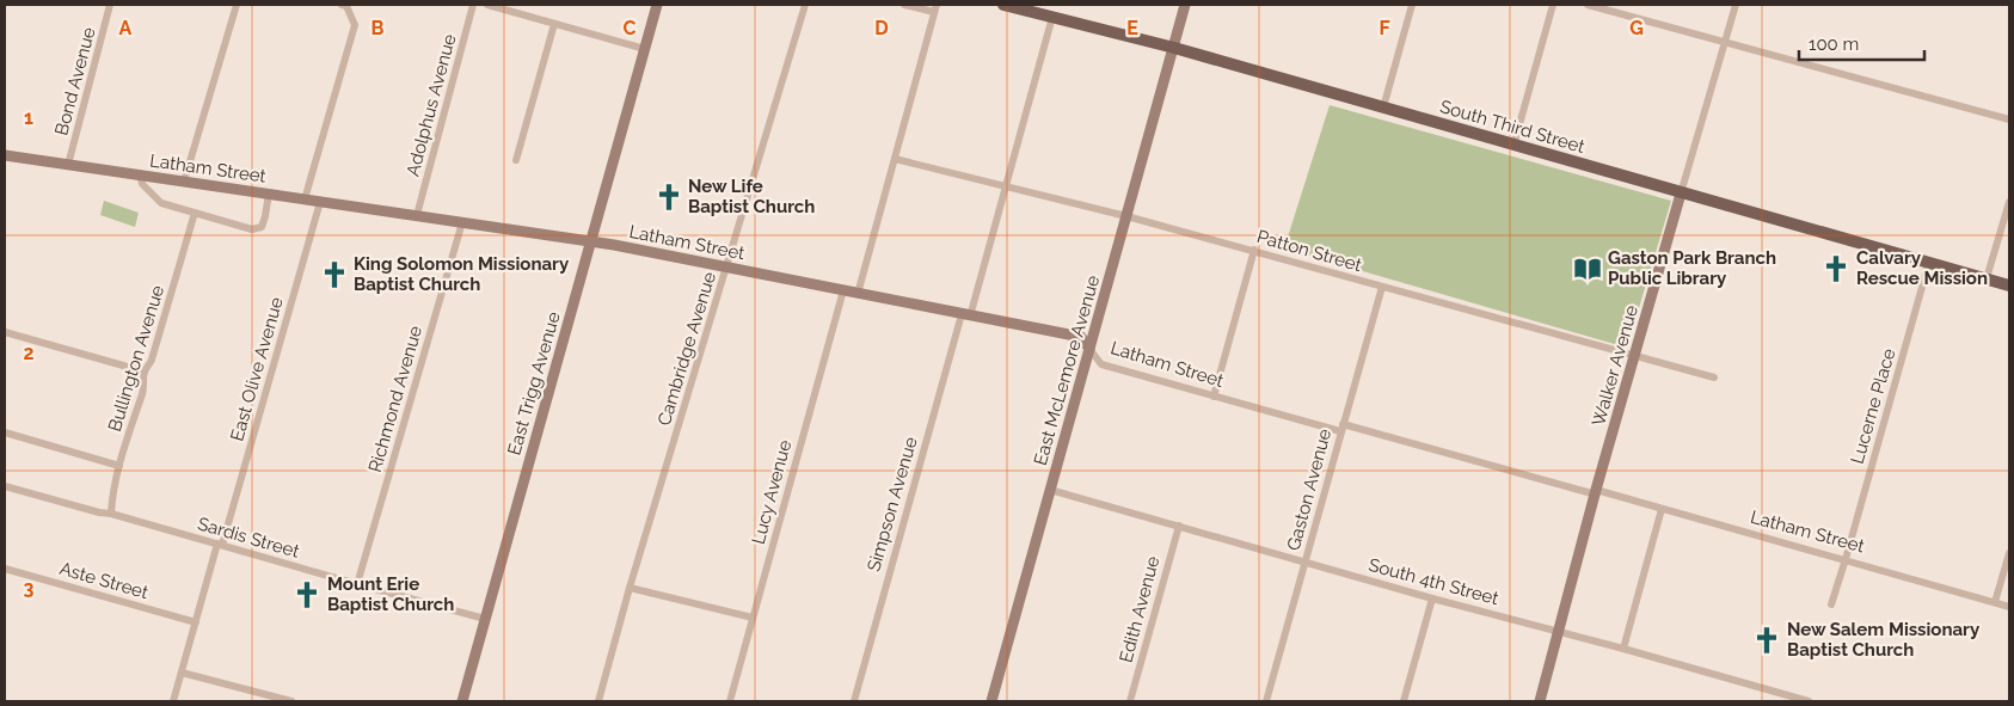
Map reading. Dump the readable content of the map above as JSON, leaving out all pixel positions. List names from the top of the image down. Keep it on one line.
{"streets":{"main road":["South Third Street"],"street":["Bond Avenue","Adolphus Avenue","Latham Street","Patton Street","Cambridge Avenue","Bullington Avenue","Walker Avenue","East Olive Avenue","East McLemore Avenue","East Trigg Avenue","Richmond Avenue","Lucerne Place","Gaston Avenue","Lucy Avenue","Simpson Avenue","Sardis Street","Aste Street","South 4th Street","Edith Avenue"]},"crossings":[["Bond Avenue","Latham Street"],["Adolphus Avenue","Latham Street"],["South Third Street","Walker Avenue"],["South Third Street","East McLemore Avenue"],["South Third Street","Lucerne Place"],["South Third Street","Simpson Avenue"],["Latham Street","Cambridge Avenue"],["Latham Street","Walker Avenue"],["Latham Street","East Olive Avenue"],["Latham Street","East McLemore Avenue"],["Latham Street","East Trigg Avenue"],["Latham Street","Richmond Avenue"],["Latham Street","Lucerne Place"],["Latham Street","Gaston Avenue"],["Latham Street","Lucy Avenue"],["Latham Street","Simpson Avenue"],["Patton Street","Walker Avenue"],["Patton Street","East McLemore Avenue"],["Patton Street","Gaston Avenue"],["Patton Street","Simpson Avenue"],["Bullington Avenue","Sardis Street"],["Walker Avenue","South 4th Street"],["East Olive Avenue","Sardis Street"],["East Olive Avenue","Aste Street"],["East McLemore Avenue","South 4th Street"],["East Trigg Avenue","Sardis Street"],["Richmond Avenue","Sardis Street"],["Gaston Avenue","South 4th Street"],["South 4th Street","Edith Avenue"]],"places":{"church":["New Life Baptist Church","Calvary Rescue Mission","King Solomon Missionary Baptist Church","Mount Erie Baptist Church","New Salem Missionary Baptist Church"],"library":["Gaston Park Branch Public Library"]},"scale_bar":"100 m","grid":{"columns":["A","B","C","D","E","F","G"],"rows":["1","2","3"]}}
